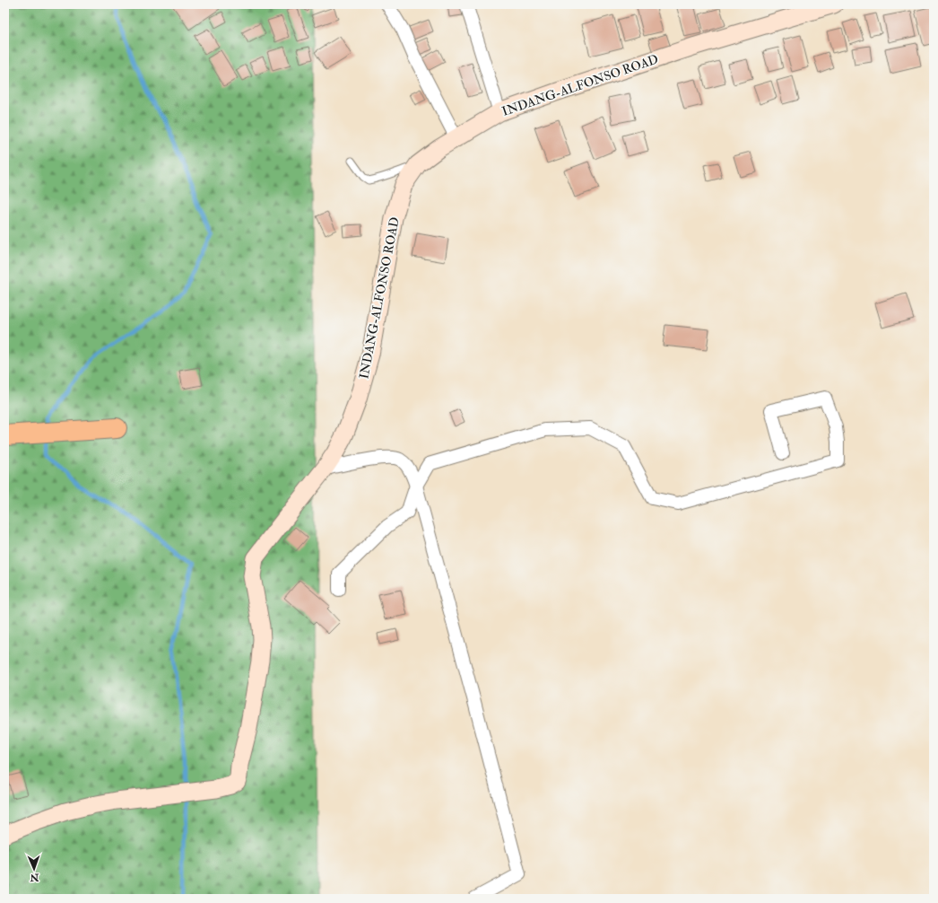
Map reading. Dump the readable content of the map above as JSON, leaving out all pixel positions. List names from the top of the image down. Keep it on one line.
{"streets":{"main road":["INDANG-ALFONSO ROAD"]},"north":"bottom"}
